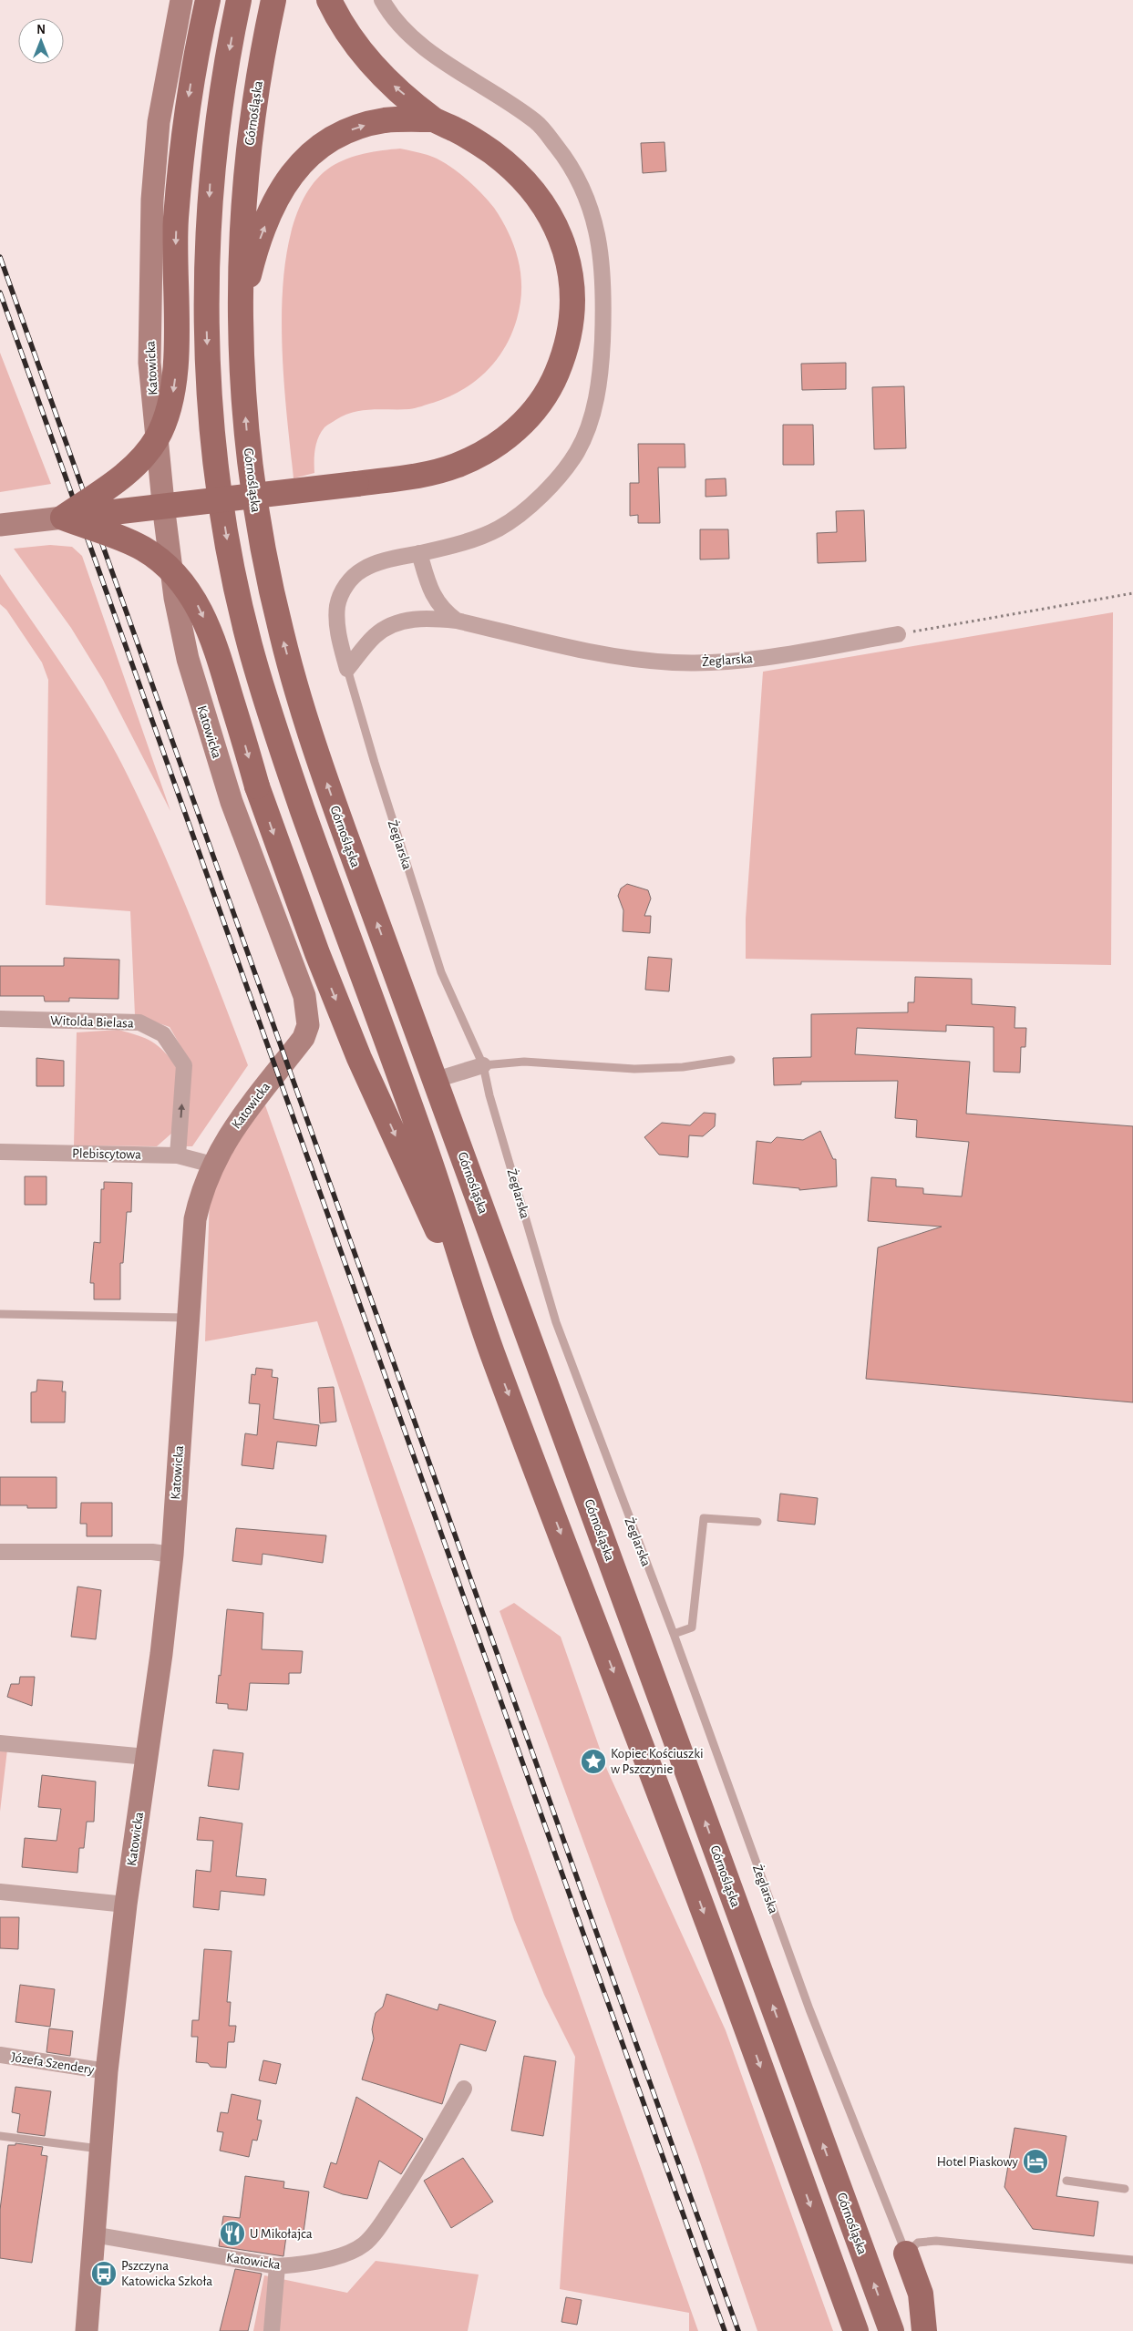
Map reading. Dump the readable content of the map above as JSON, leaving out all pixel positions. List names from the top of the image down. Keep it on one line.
{"streets":{"main road":["Górnośląska"],"street":["Katowicka","Żeglarska","Witolda Bielasa","Plebiscytowa","Józefa Szendery"]},"crossings":[["Katowicka","Plebiscytowa"],["Katowicka","Józefa Szendery"],["Witolda Bielasa","Plebiscytowa"]],"places":{"place":["Kopiec Kościuszki w Pszczynie"],"hotel":["Hotel Piaskowy"],"restaurant":["U Mikołajca"],"bus stop":["Pszczyna Katowicka Szkoła"]},"north":"top"}
